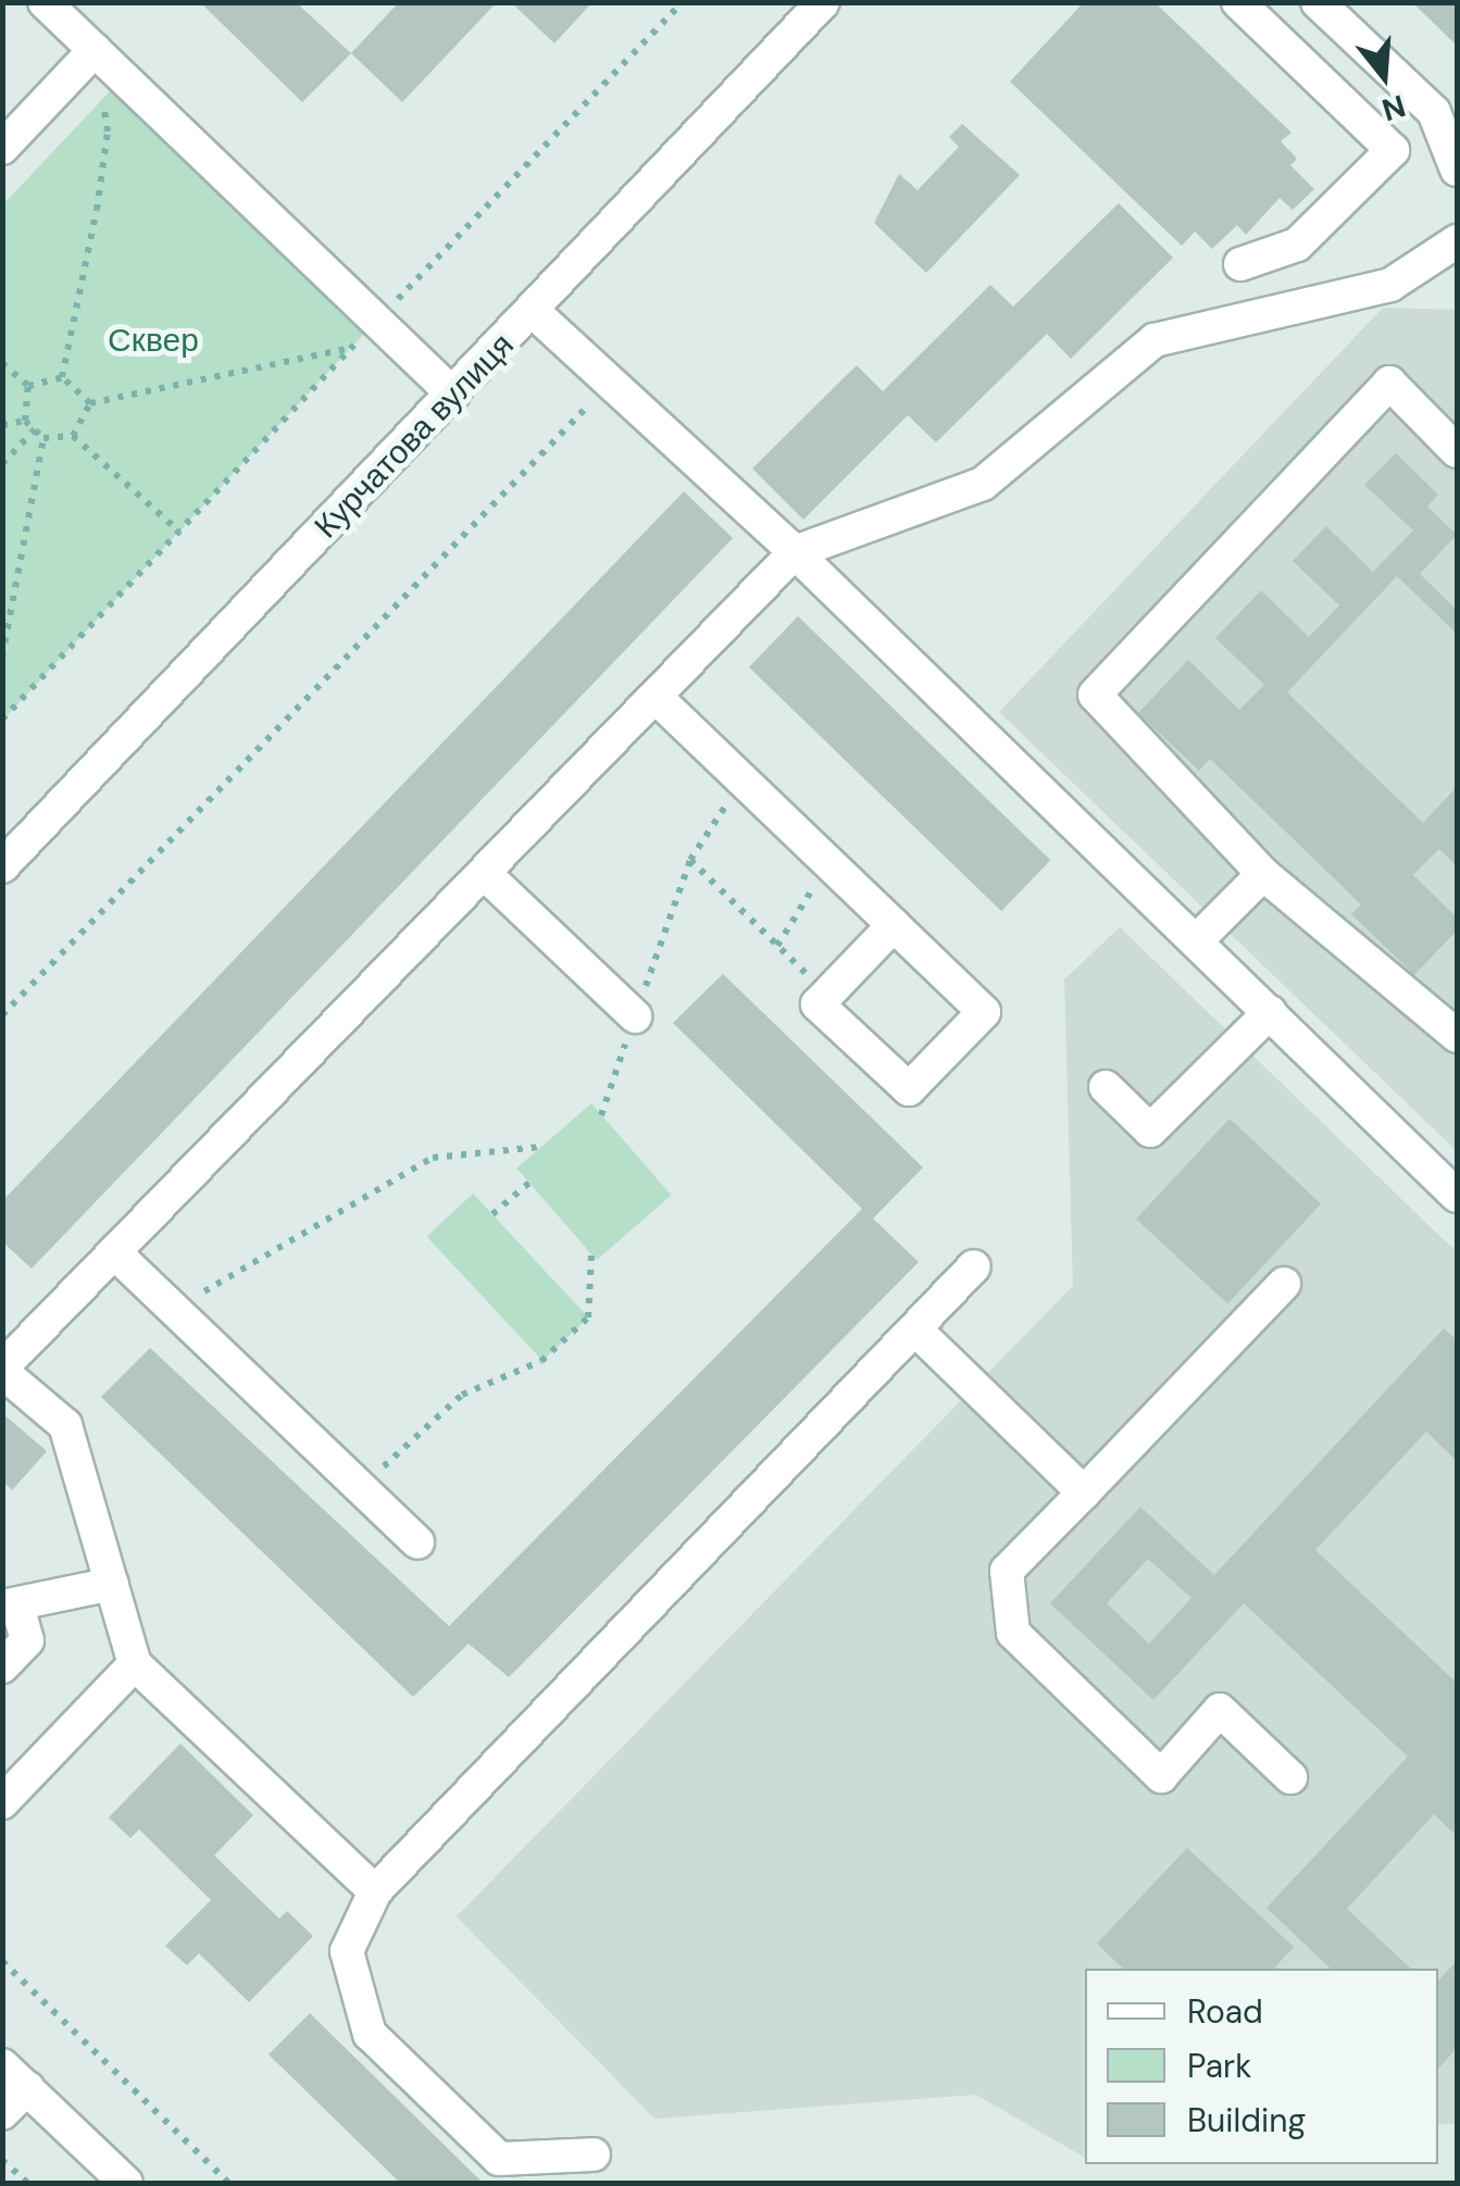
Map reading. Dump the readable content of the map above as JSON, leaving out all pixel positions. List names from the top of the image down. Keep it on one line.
{"streets":{"street":["Курчатова вулиця"]},"parks":["Сквер"],"legend":["Road","Park","Building"],"north":"bottom"}
